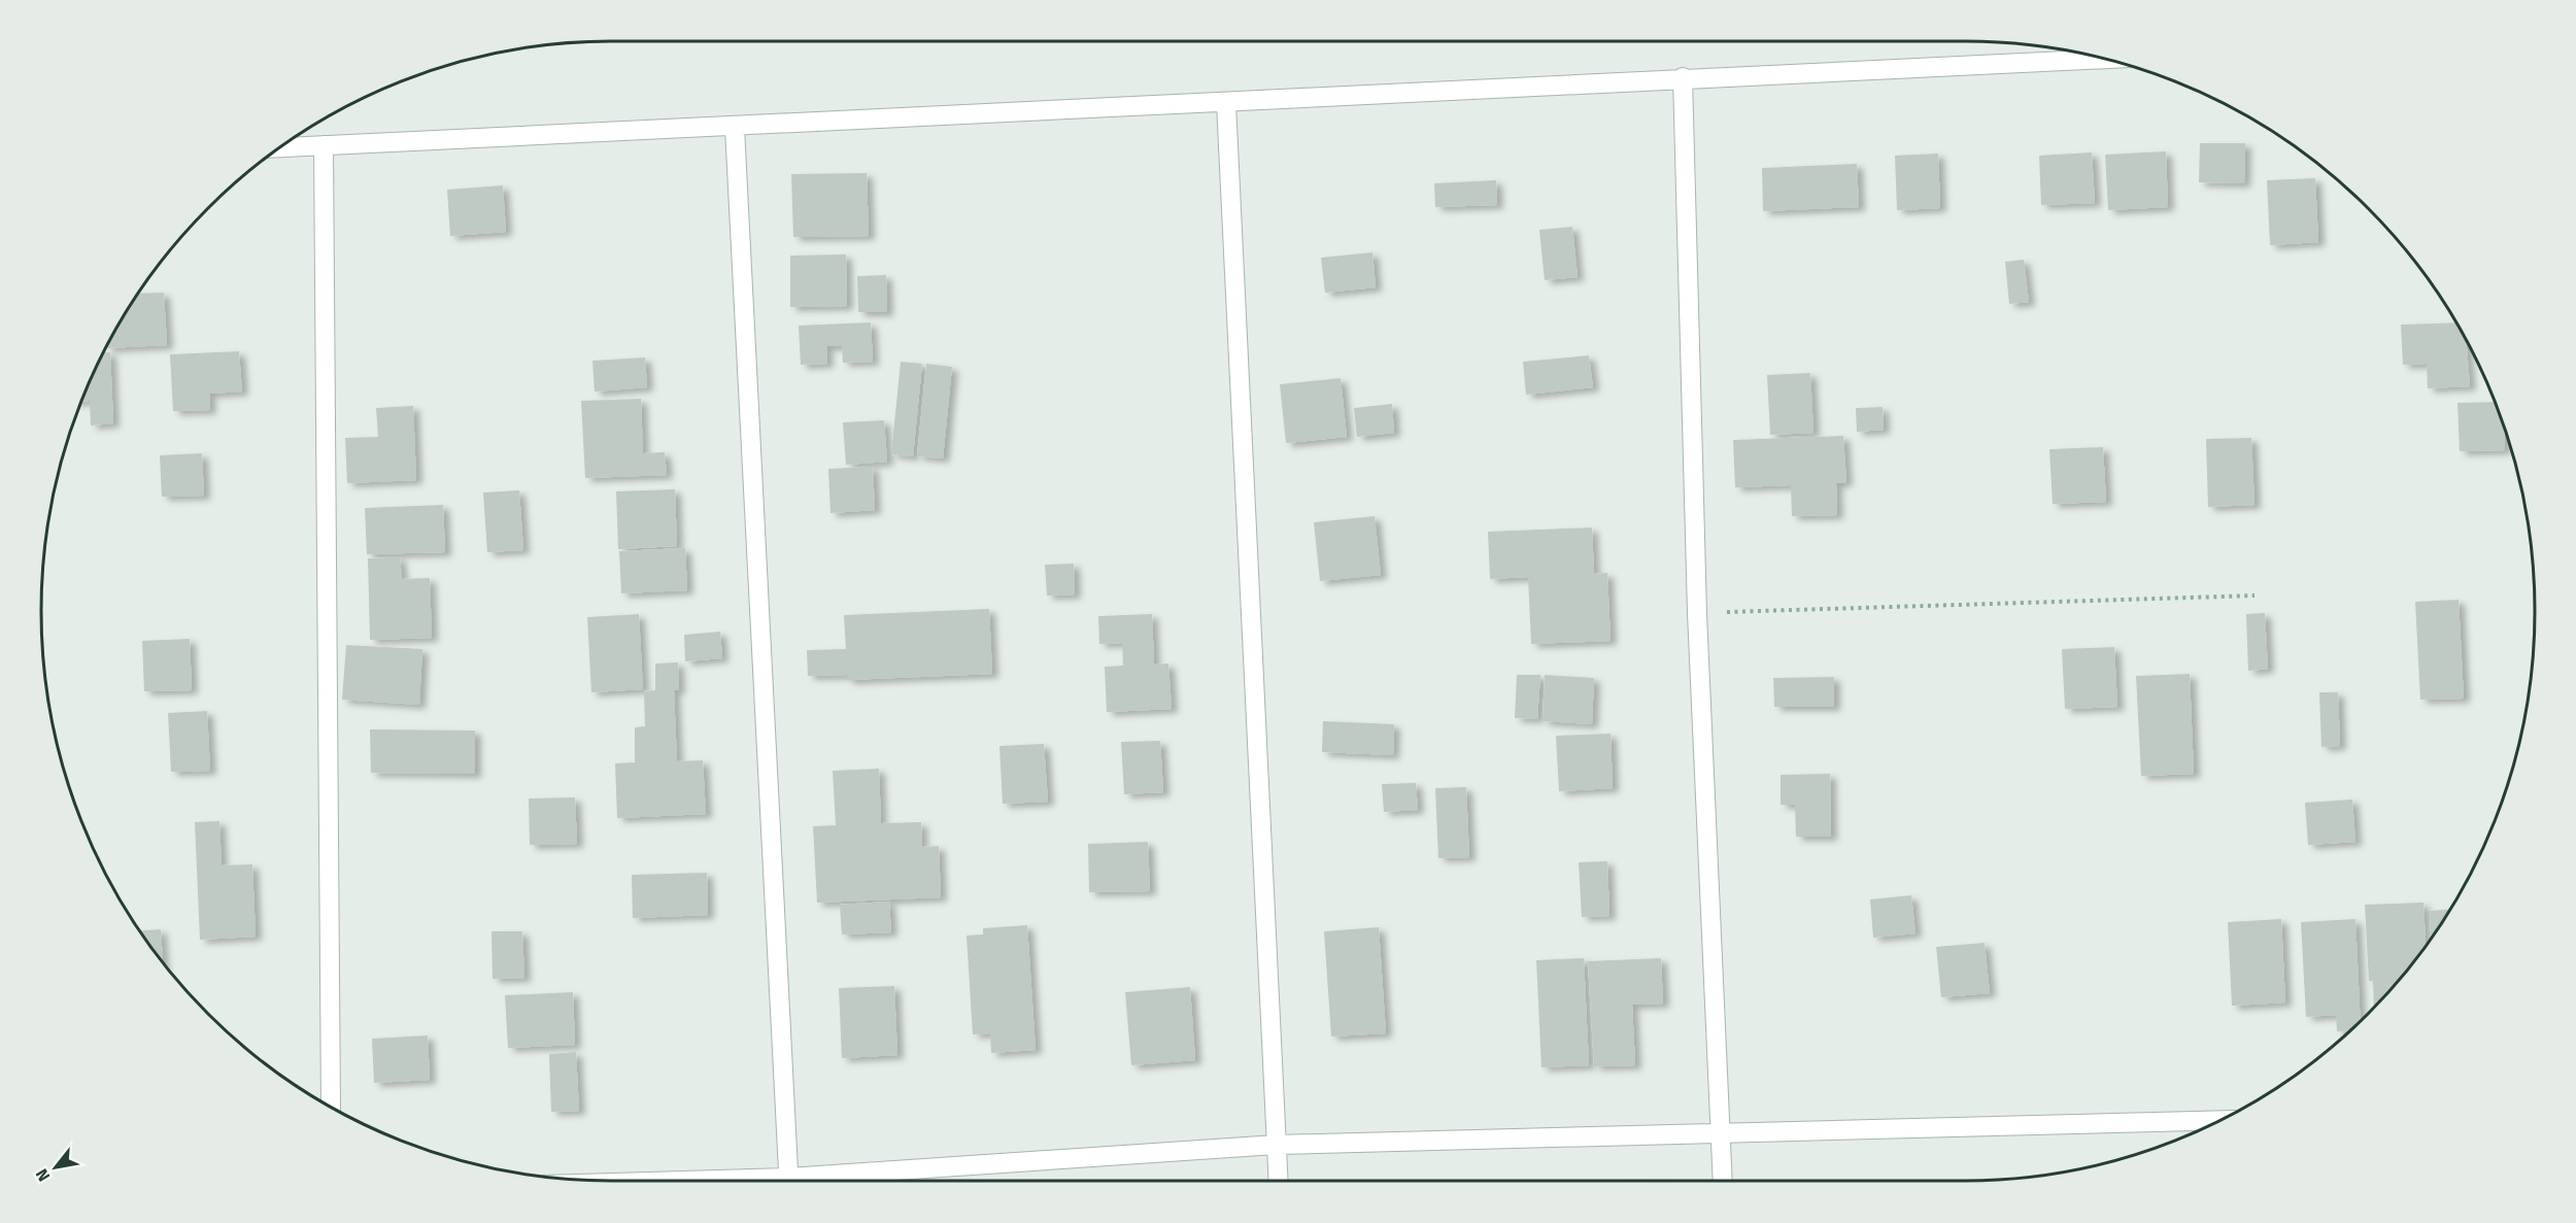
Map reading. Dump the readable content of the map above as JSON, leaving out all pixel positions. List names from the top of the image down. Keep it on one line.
{"north":"bottom left"}
